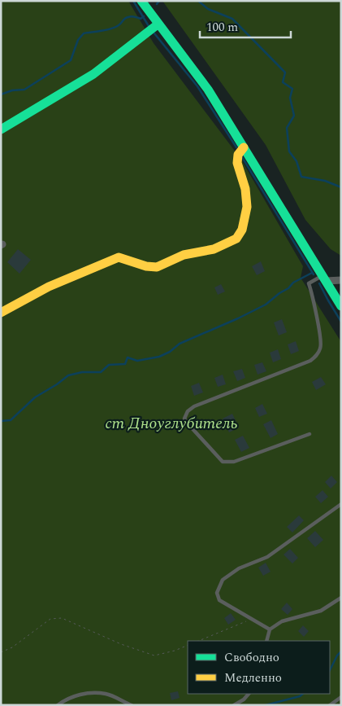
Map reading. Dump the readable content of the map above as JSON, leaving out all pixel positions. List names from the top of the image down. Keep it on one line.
{"parks":["ст Дноуглубитель"],"legend":["Свободно","Медленно"],"scale_bar":"100 m"}
